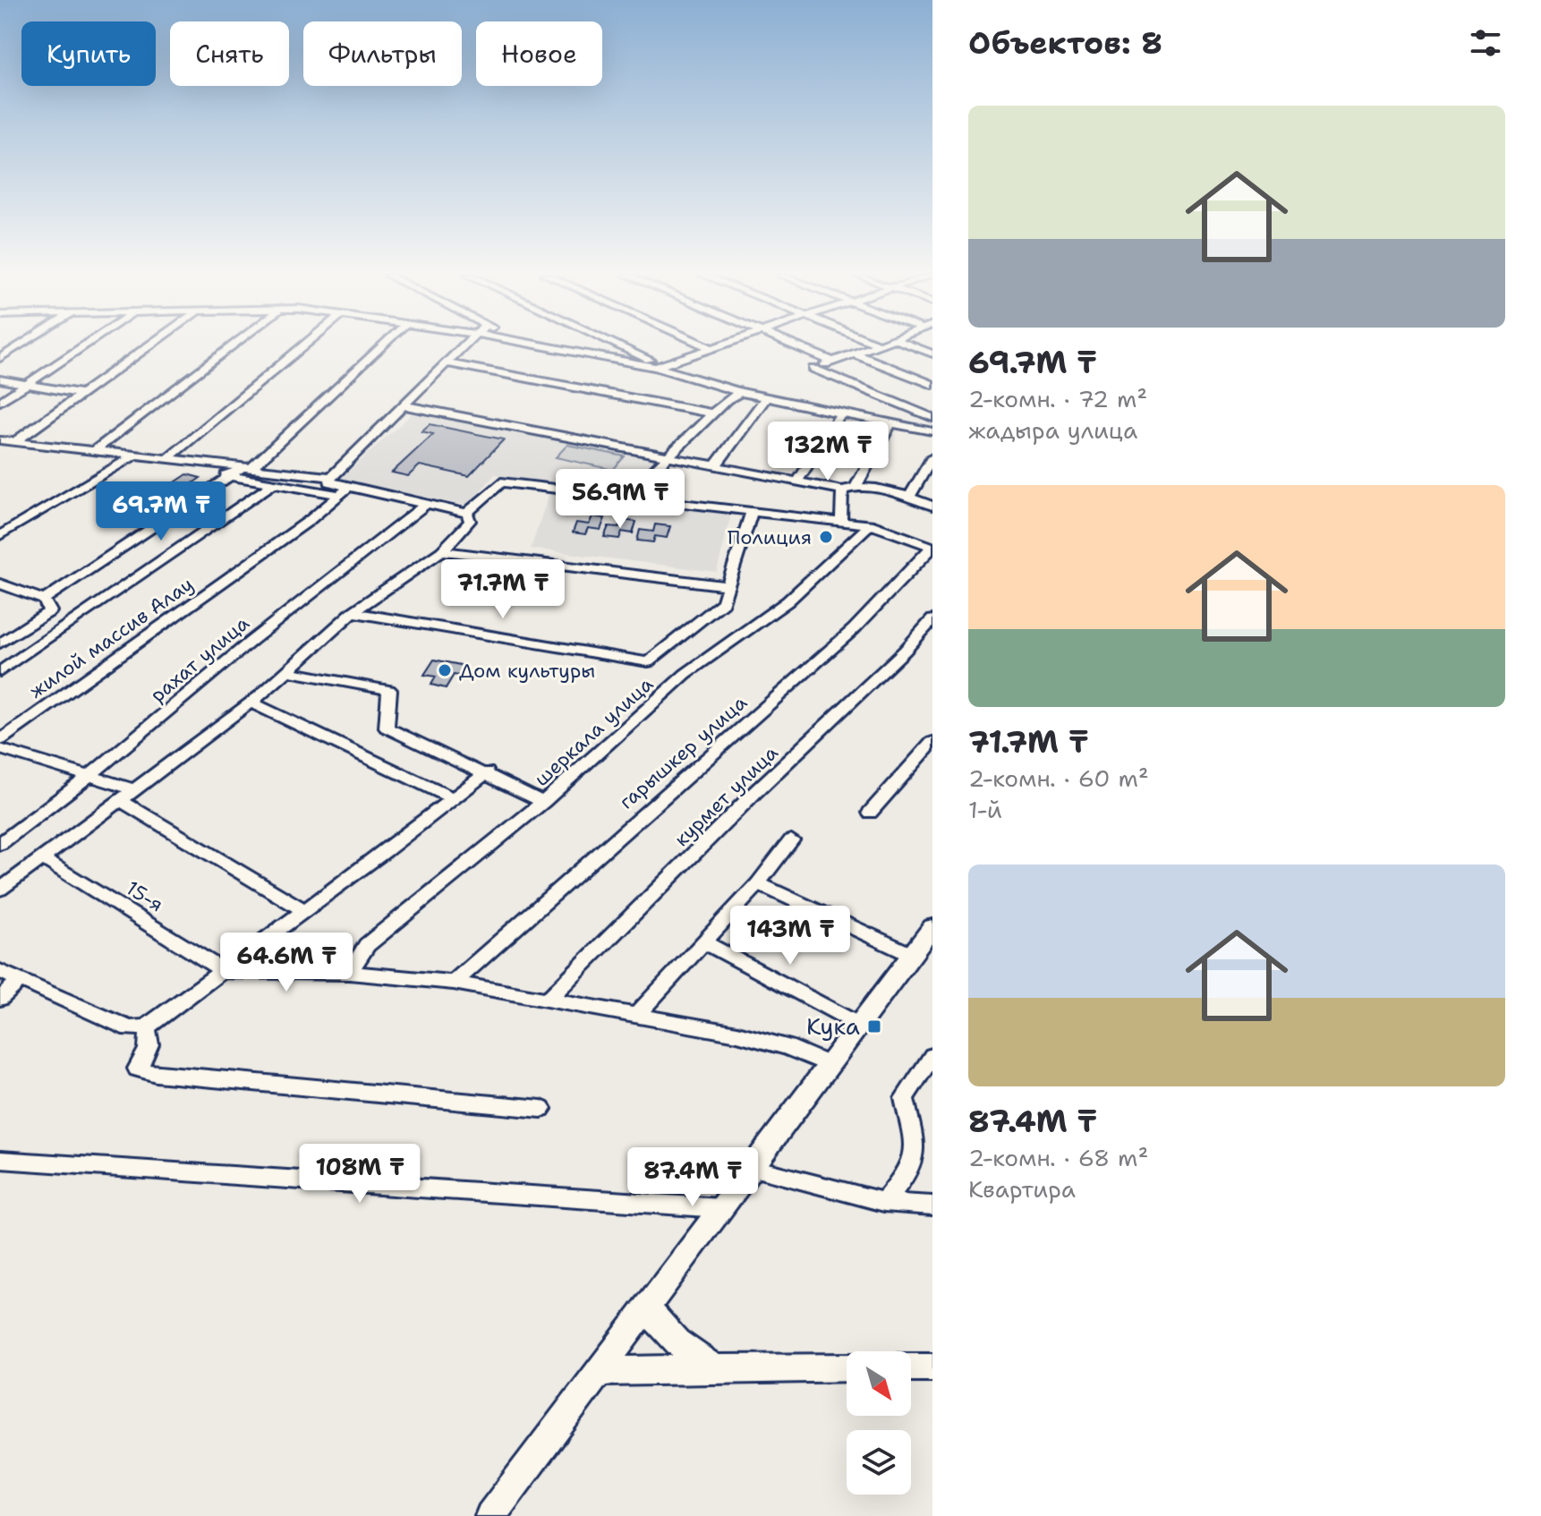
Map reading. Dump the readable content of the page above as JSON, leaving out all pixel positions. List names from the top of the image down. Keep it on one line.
{"streets":{"street":["жилой массив Алау","рахат улица","шеркала улица","гарышкер улица","курмет улица","15-я"]},"places":{"other":["Полиция","Дом культуры"],"transit":["Кука"]},"north":"bottom right","page":{"heading":"Объектов: 8","chip":["Купить","Снять","Фильтры","Новое"],"list":[{"name":"69.7M ₸","note":"2-комн. · 72 m² · жадыра улица"},{"name":"71.7M ₸","note":"2-комн. · 60 m² · 1-й"},{"name":"87.4M ₸","note":"2-комн. · 68 m² · Квартира"}],"price":["132M ₸","56.9M ₸","69.7M ₸","71.7M ₸","143M ₸","64.6M ₸","108M ₸","87.4M ₸"]}}
